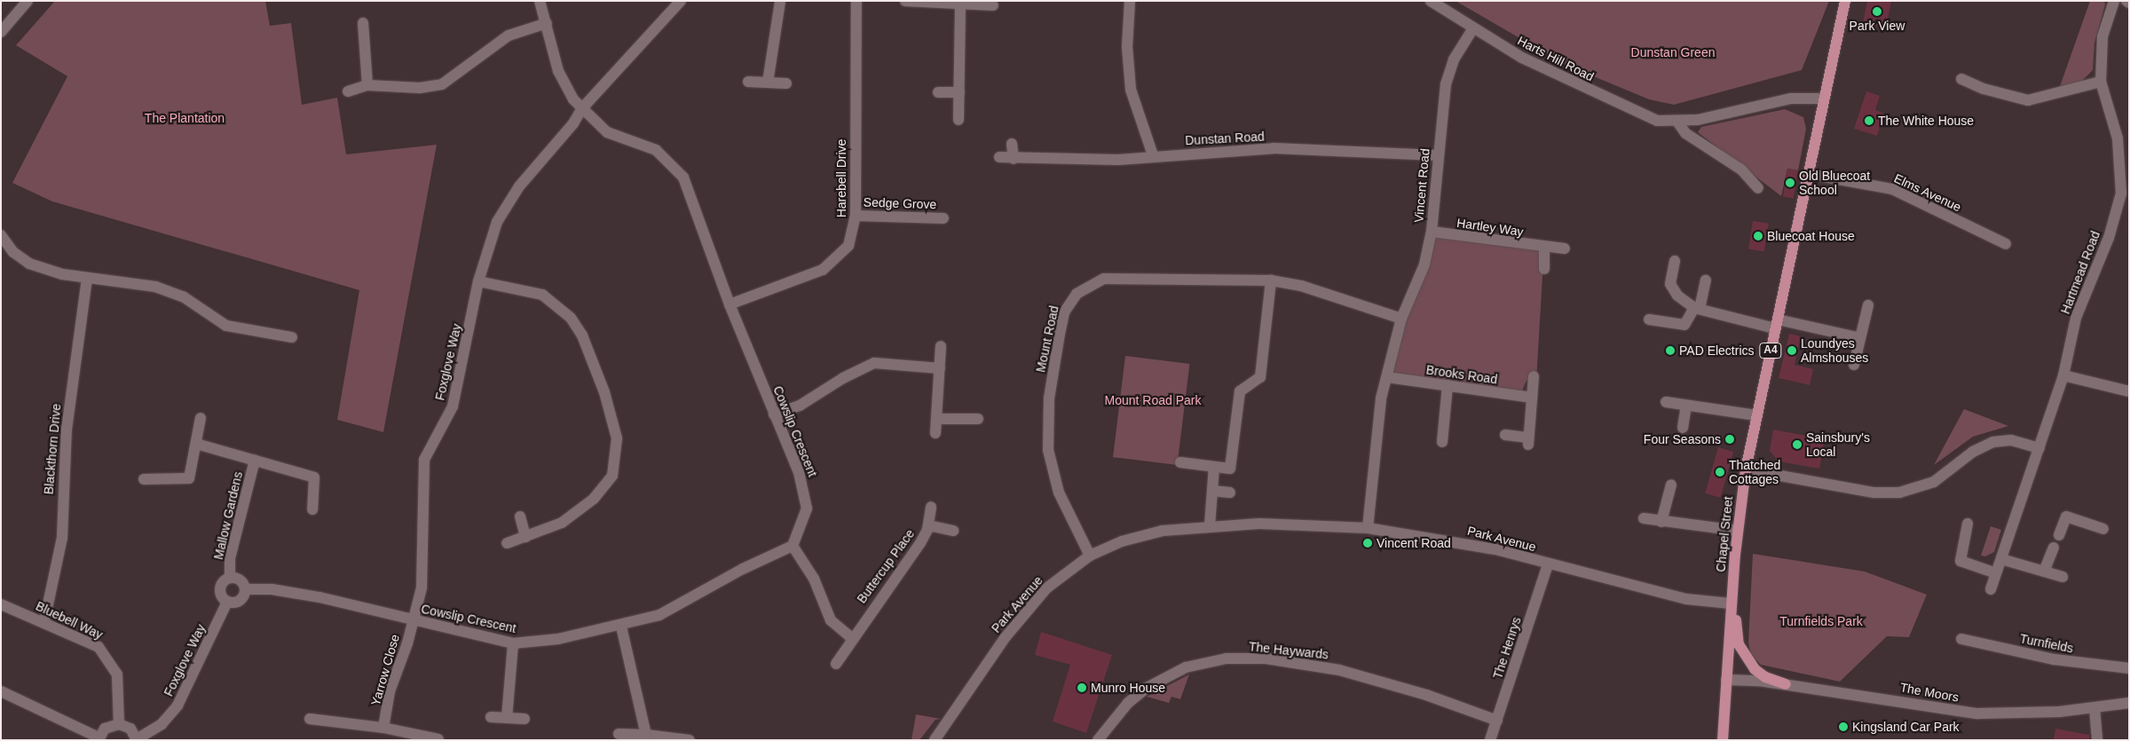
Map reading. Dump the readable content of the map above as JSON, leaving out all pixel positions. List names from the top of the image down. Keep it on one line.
{"streets":{"main road":["A4","Chapel Street"],"street":["Harts Hill Road","Dunstan Road","Harebell Drive","Vincent Road","Elms Avenue","Sedge Grove","Hartley Way","Hartmead Road","Mount Road","Foxglove Way","Brooks Road","Cowslip Crescent","Blackthorn Drive","Mallow Gardens","Park Avenue","Buttercup Place","Bluebell Way","Turnfields","The Henrys","The Haywards","Yarrow Close","The Moors"]},"crossings":[["Harts Hill Road","Vincent Road"],["Harts Hill Road","A4"],["Harts Hill Road","Chapel Street"],["Dunstan Road","Vincent Road"],["Harebell Drive","Sedge Grove"],["Harebell Drive","Cowslip Crescent"],["Vincent Road","Hartley Way"],["Vincent Road","Mount Road"],["Vincent Road","Brooks Road"],["Vincent Road","Park Avenue"],["Elms Avenue","Chapel Street"],["Mount Road","Park Avenue"],["A4","Chapel Street"],["Foxglove Way","Cowslip Crescent"],["Foxglove Way","Mallow Gardens"],["Foxglove Way","Yarrow Close"],["Cowslip Crescent","Yarrow Close"],["Blackthorn Drive","Bluebell Way"],["Chapel Street","Park Avenue"],["Chapel Street","The Moors"],["Park Avenue","The Henrys"],["The Henrys","The Haywards"]],"parks":["Dunstan Green","The Plantation","Mount Road Park","Turnfields Park"],"places":["Park View","The White House","Old Bluecoat School","Bluecoat House","PAD Electrics","Loundyes Almshouses","Four Seasons","Sainsbury's Local","Thatched Cottages","Vincent Road","Munro House","Kingsland Car Park"]}
